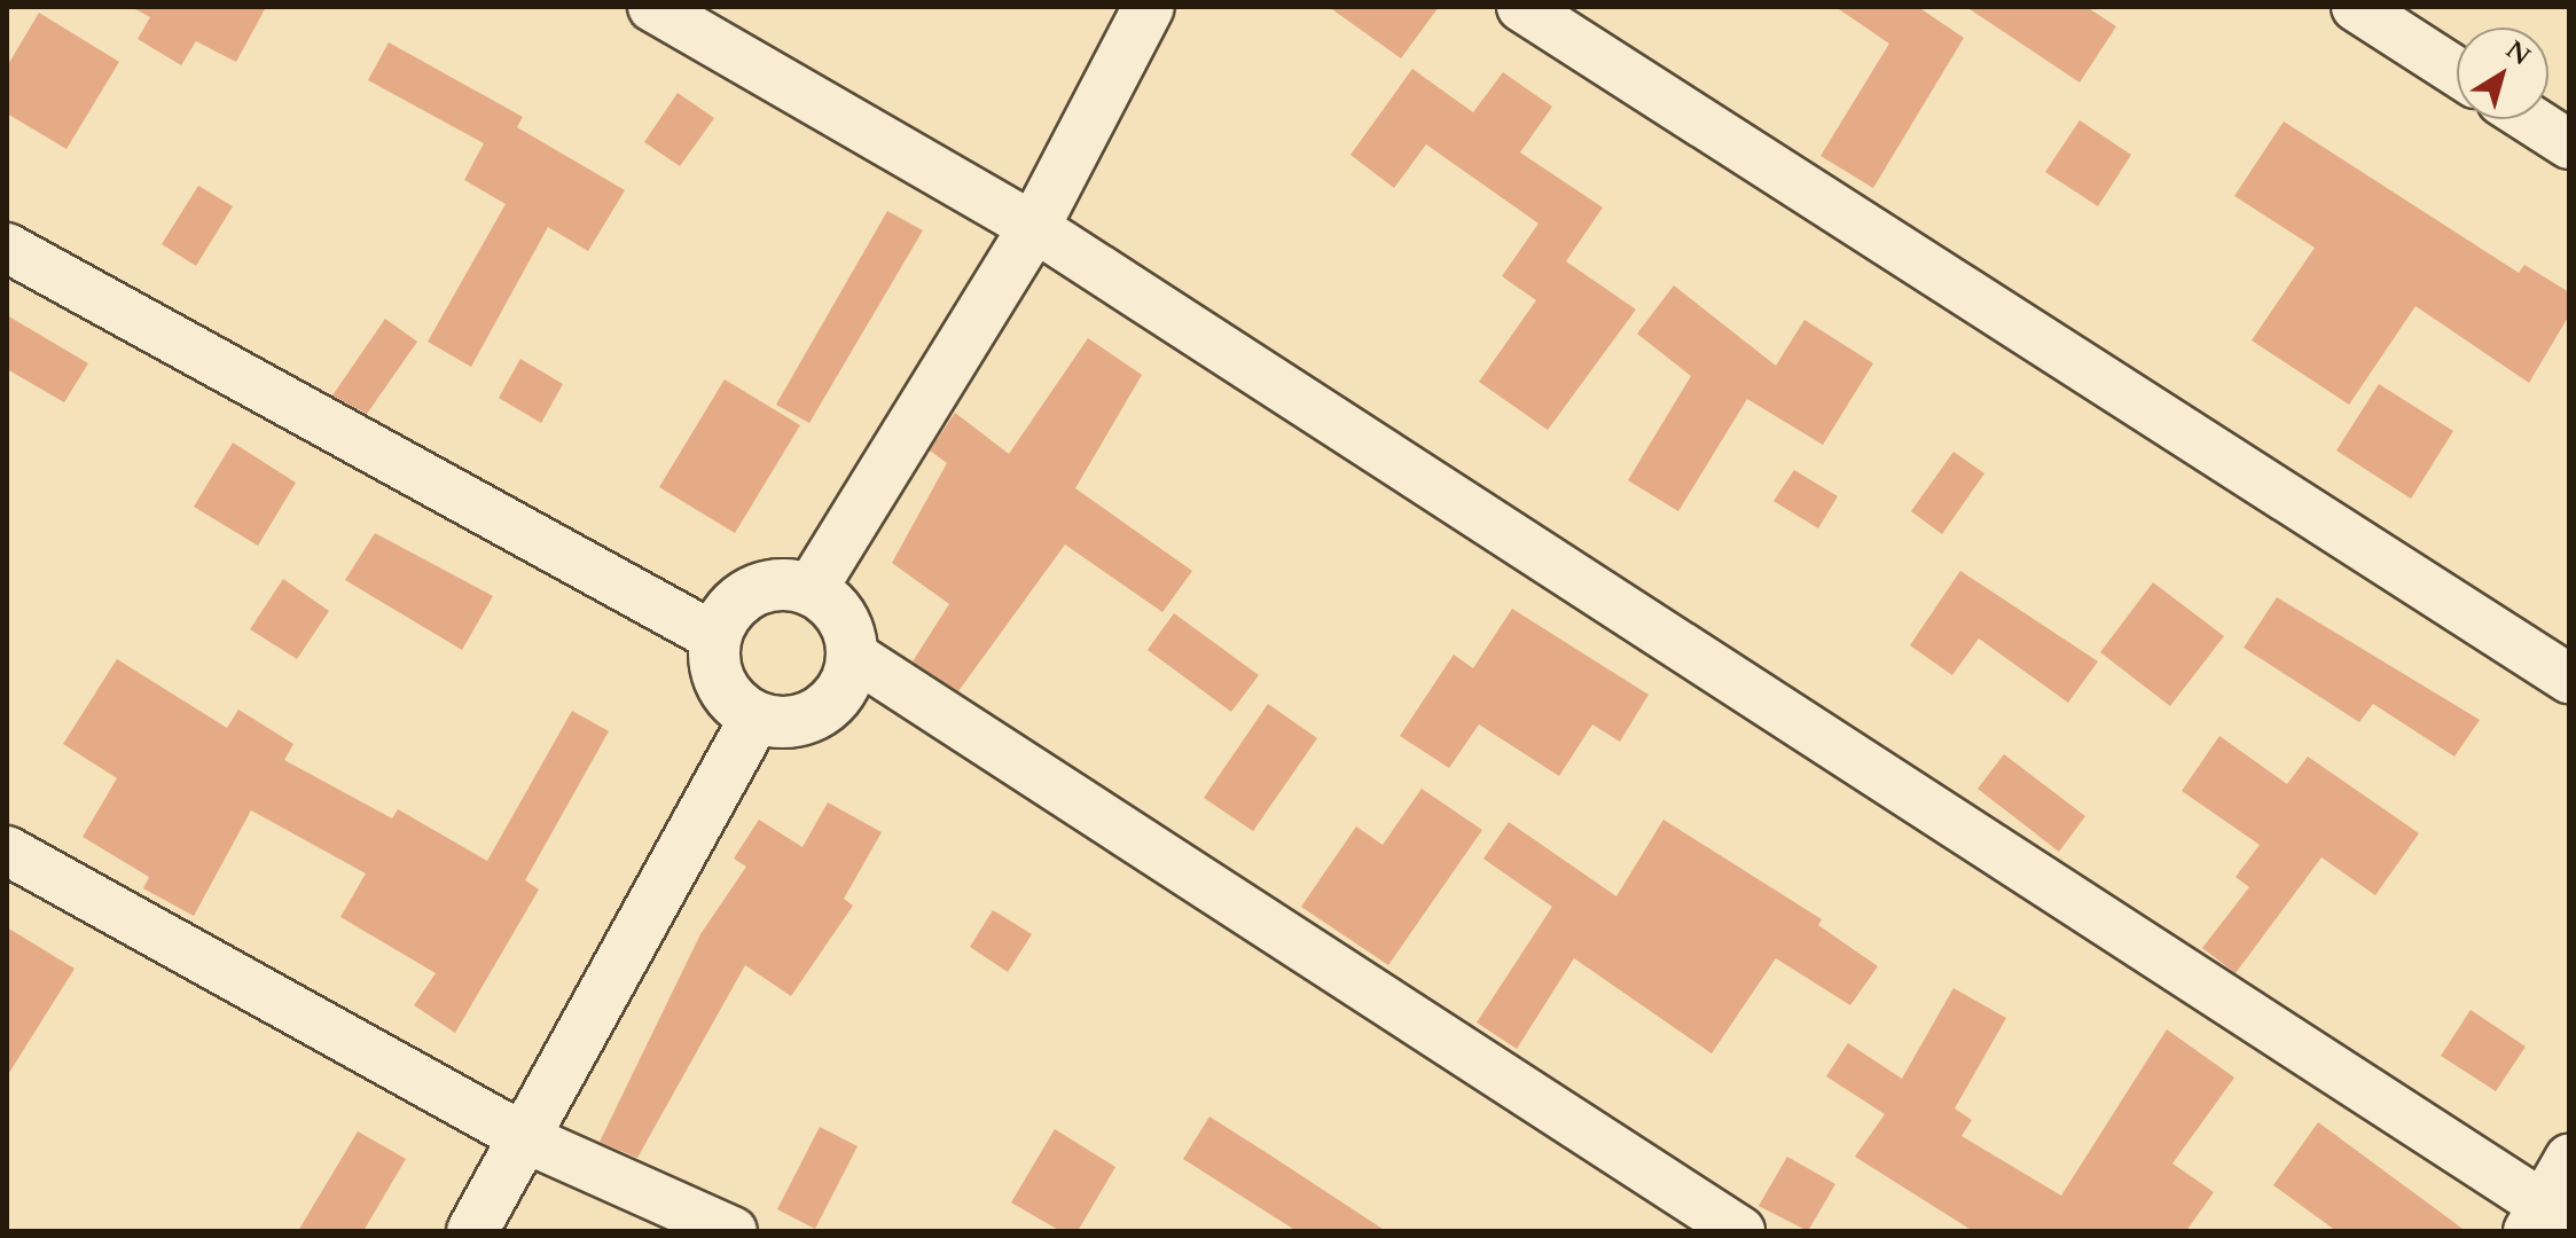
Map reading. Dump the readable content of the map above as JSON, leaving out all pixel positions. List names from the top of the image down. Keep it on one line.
{"north":"top right"}
